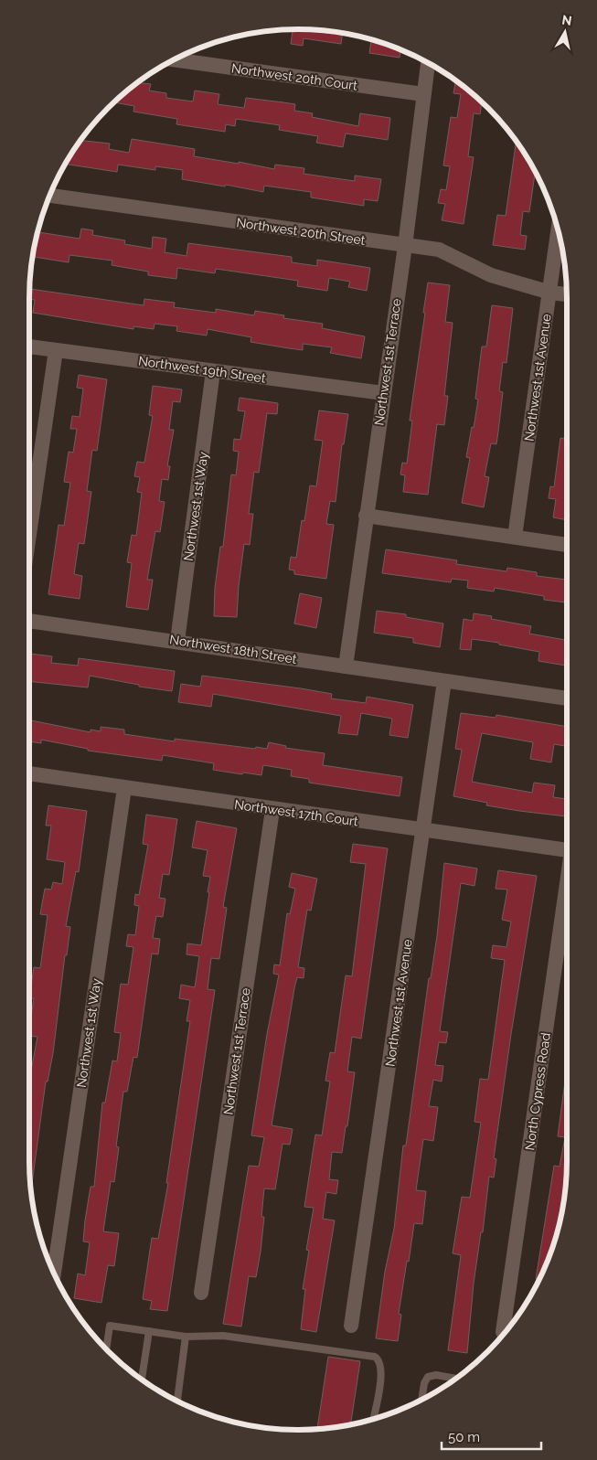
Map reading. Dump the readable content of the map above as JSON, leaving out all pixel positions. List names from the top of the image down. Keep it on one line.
{"streets":{"street":["Northwest 20th Court","Northwest 20th Street","Northwest 1st Terrace","Northwest 19th Street","Northwest 1st Avenue","Northwest 1st Way","Northwest 18th Street","Northwest 17th Court","North Cypress Road"]},"crossings":[["Northwest 20th Court","Northwest 1st Terrace"],["Northwest 20th Street","Northwest 1st Terrace"],["Northwest 20th Street","Northwest 1st Avenue"],["Northwest 1st Terrace","Northwest 19th Street"],["Northwest 1st Terrace","Northwest 18th Street"],["Northwest 1st Terrace","Northwest 17th Court"],["Northwest 19th Street","Northwest 1st Way"],["Northwest 1st Avenue","Northwest 18th Street"],["Northwest 1st Avenue","Northwest 17th Court"],["Northwest 1st Way","Northwest 18th Street"],["Northwest 1st Way","Northwest 17th Court"]],"scale_bar":"50 m","north":"top"}
